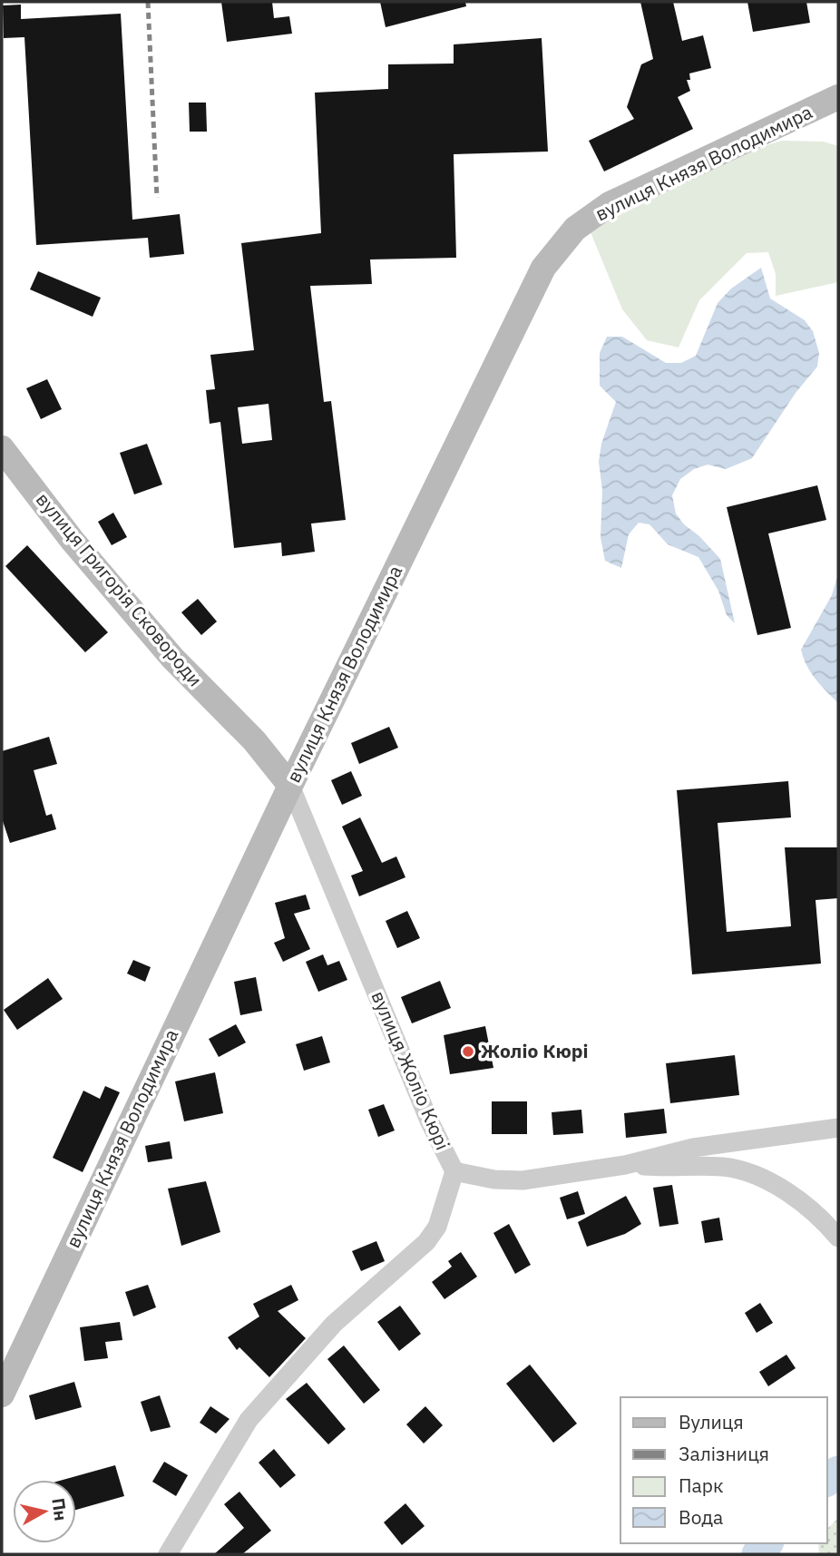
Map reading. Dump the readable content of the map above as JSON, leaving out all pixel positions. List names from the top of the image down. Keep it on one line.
{"streets":{"main road":["вулиця Князя Володимира","вулиця Григорія Сковороди"],"street":["вулиця Жоліо Кюрі"]},"crossings":[["вулиця Князя Володимира","вулиця Григорія Сковороди"],["вулиця Князя Володимира","вулиця Жоліо Кюрі"],["вулиця Григорія Сковороди","вулиця Жоліо Кюрі"]],"places":["Жоліо Кюрі"],"legend":["Вулиця","Залізниця","Парк","Вода"],"north":"right"}
